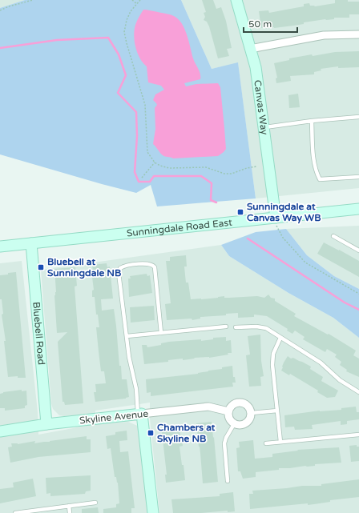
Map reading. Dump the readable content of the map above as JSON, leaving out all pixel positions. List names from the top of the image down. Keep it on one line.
{"streets":{"street":["Canvas Way","Sunningdale Road East","Bluebell Road","Skyline Avenue"]},"crossings":[["Canvas Way","Sunningdale Road East"],["Sunningdale Road East","Bluebell Road"],["Bluebell Road","Skyline Avenue"]],"places":{"transit":["Sunningdale at Canvas Way WB","Bluebell at Sunningdale NB","Chambers at Skyline NB"]},"scale_bar":"50 m"}
